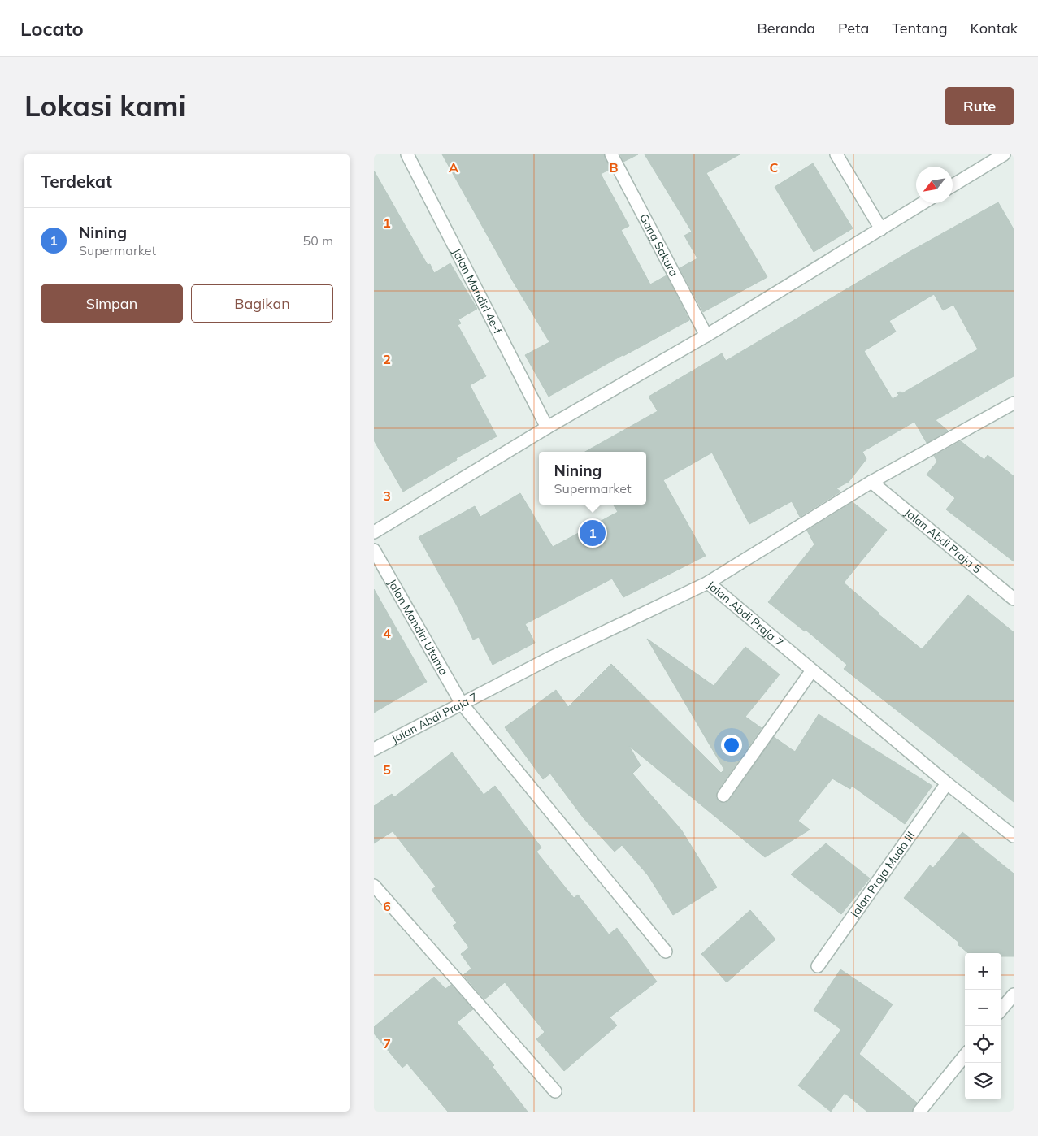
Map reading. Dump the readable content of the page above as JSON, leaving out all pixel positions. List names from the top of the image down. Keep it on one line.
{"streets":{"street":["Gang Sakura","Jalan Mandiri 4e-f","Jalan Abdi Praja 5","Jalan Abdi Praja 7","Jalan Mandiri Utama","Jalan Praja Muda III"]},"crossings":[["Jalan Abdi Praja 7","Jalan Mandiri Utama"],["Jalan Abdi Praja 7","Jalan Praja Muda III"]],"north":"bottom left","page":{"header":"Locato","nav":["Beranda","Peta","Tentang","Kontak"],"buttons":["Rute",["Simpan","Bagikan"]],"title":"Lokasi kami","heading":"Terdekat","list":[{"mark":"1","name":"Nining","note":"Supermarket","value":"50 m"}],"popup":["Nining","Supermarket"],"pins":"1","map_buttons":["+","−"]},"grid":{"columns":["A","B","C"],"rows":["1","2","3","4","5","6","7"]}}
